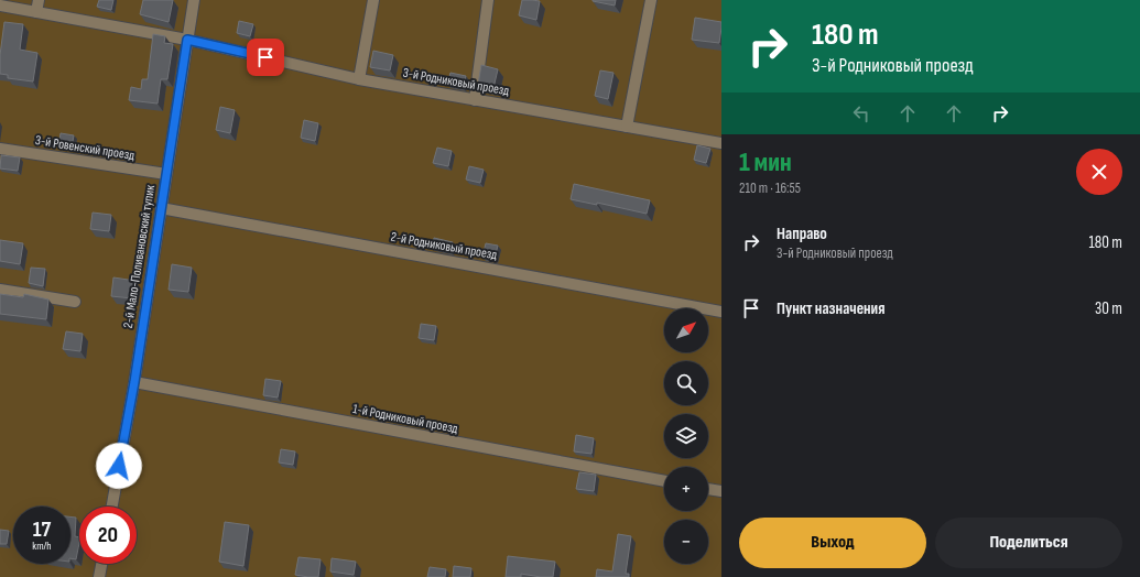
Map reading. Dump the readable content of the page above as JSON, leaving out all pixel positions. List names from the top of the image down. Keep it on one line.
{"streets":{"lane":["3-й Родниковый проезд","3-й Ровенский проезд","2-й Родниковый проезд","2-й Мало-Поливановский тупик","1-й Родниковый проезд"]},"crossings":[["3-й Родниковый проезд","2-й Мало-Поливановский тупик"],["3-й Ровенский проезд","2-й Мало-Поливановский тупик"],["2-й Родниковый проезд","2-й Мало-Поливановский тупик"],["2-й Мало-Поливановский тупик","1-й Родниковый проезд"]],"north":"top right","page":{"turn":["180 m","3-й Родниковый проезд"],"heading":["1 мин","210 m · 16:55"],"list":[{"name":"Направо","note":"3-й Родниковый проезд","value":"180 m"},{"name":"Пункт назначения","value":"30 m"}],"map_buttons":["+","−"],"speed":"17 km/h","limit":"20","buttons":["Выход","Поделиться"]}}
